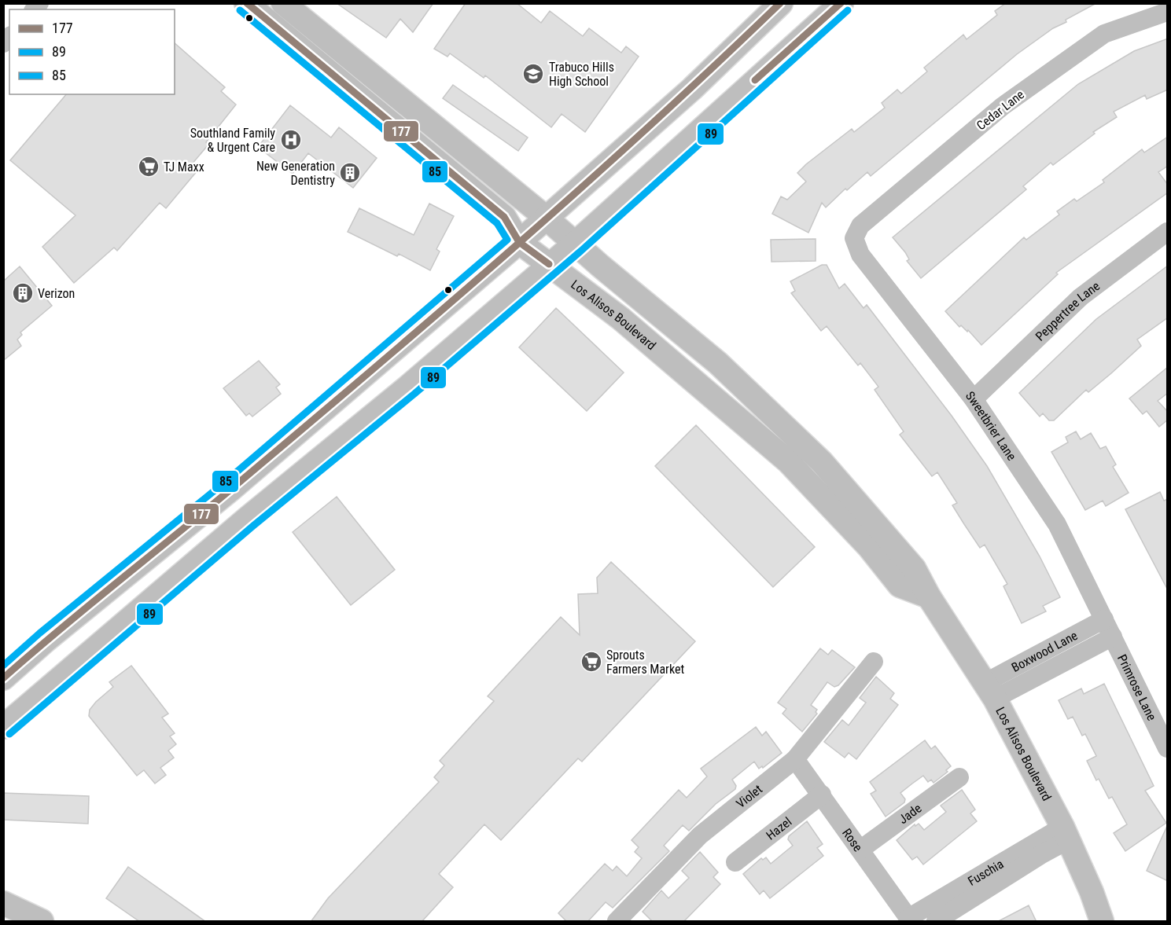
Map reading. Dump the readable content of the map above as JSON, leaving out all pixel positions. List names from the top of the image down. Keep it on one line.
{"streets":{"main road":["Los Alisos Boulevard"],"street":["Cedar Lane","Peppertree Lane","Sweetbrier Lane","Boxwood Lane","Primrose Lane","Violet","Jade","Hazel","Rose","Fuschia"]},"crossings":[["Cedar Lane","Sweetbrier Lane"],["Peppertree Lane","Sweetbrier Lane"],["Los Alisos Boulevard","Boxwood Lane"],["Los Alisos Boulevard","Fuschia"],["Sweetbrier Lane","Boxwood Lane"],["Sweetbrier Lane","Primrose Lane"],["Boxwood Lane","Primrose Lane"],["Violet","Rose"],["Jade","Rose"],["Hazel","Rose"],["Rose","Fuschia"]],"places":{"school or university":["Trabuco Hills High School"],"hospital":["Southland Family & Urgent Care"],"supermarket":["TJ Maxx","Sprouts Farmers Market"],"building":["New Generation Dentistry","Verizon"]},"lines":["transit line 177","transit line 89","transit line 85"],"legend":["177","89","85"]}
